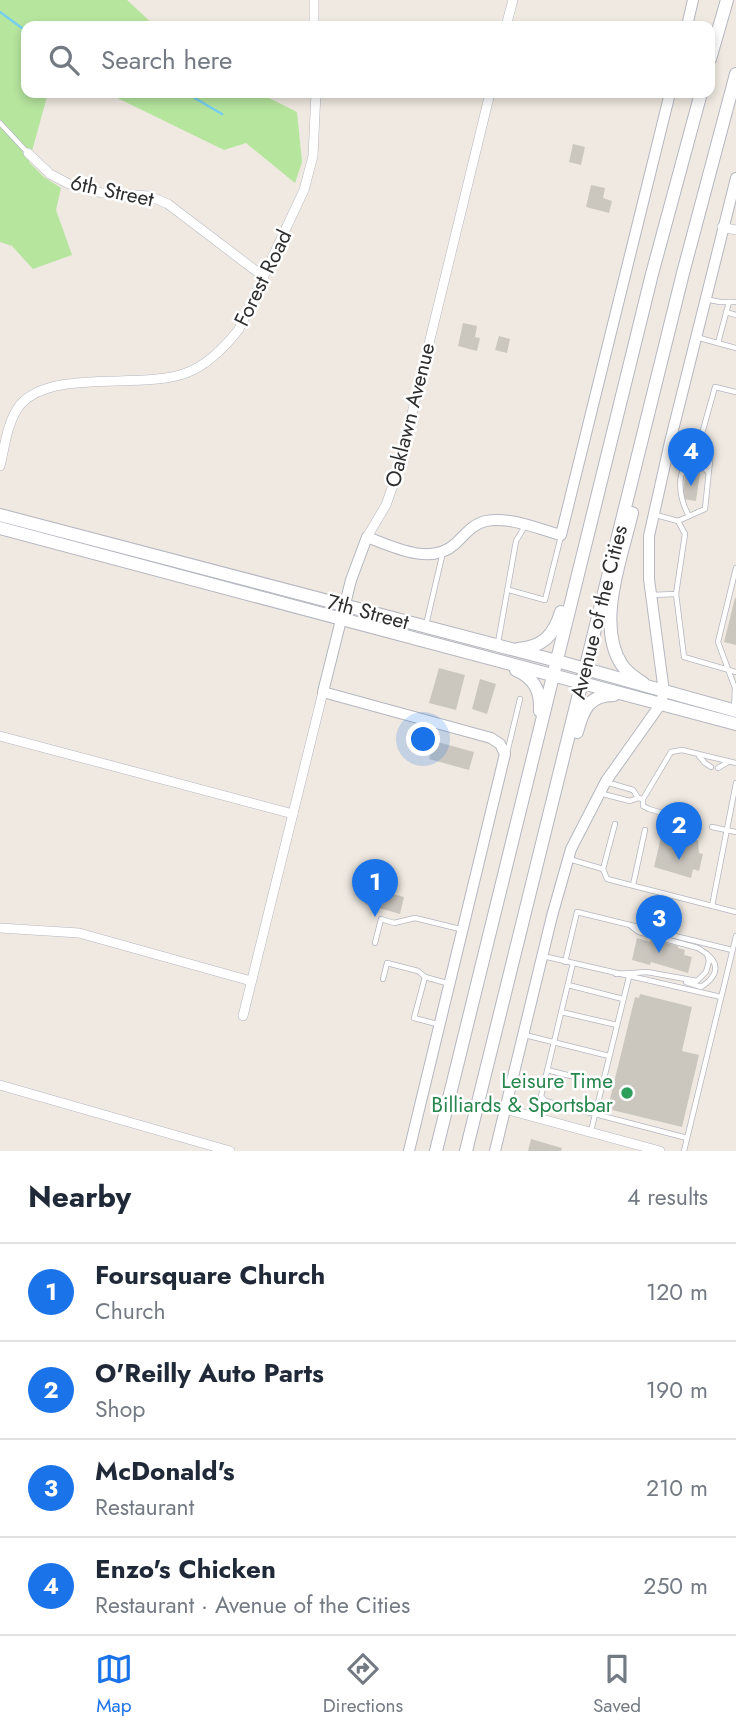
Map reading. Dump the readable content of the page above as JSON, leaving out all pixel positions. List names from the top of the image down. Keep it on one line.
{"streets":{"main road":["7th Street","Avenue of the Cities"],"street":["6th Street","Forest Road","Oaklawn Avenue"]},"crossings":[["6th Street","Forest Road"],["Oaklawn Avenue","7th Street"],["7th Street","Avenue of the Cities"]],"places":["Leisure Time Billiards & Sportsbar"],"page":{"search":"Search here","pins":["4","2","1","3"],"heading":["Nearby","4 results"],"list":[{"mark":"1","name":"Foursquare Church","note":"Church","value":"120 m"},{"mark":"2","name":"O'Reilly Auto Parts","note":"Shop","value":"190 m"},{"mark":"3","name":"McDonald's","note":"Restaurant","value":"210 m"},{"mark":"4","name":"Enzo's Chicken","note":"Restaurant · Avenue of the Cities","value":"250 m"}],"nav":["Map","Directions","Saved"]}}
